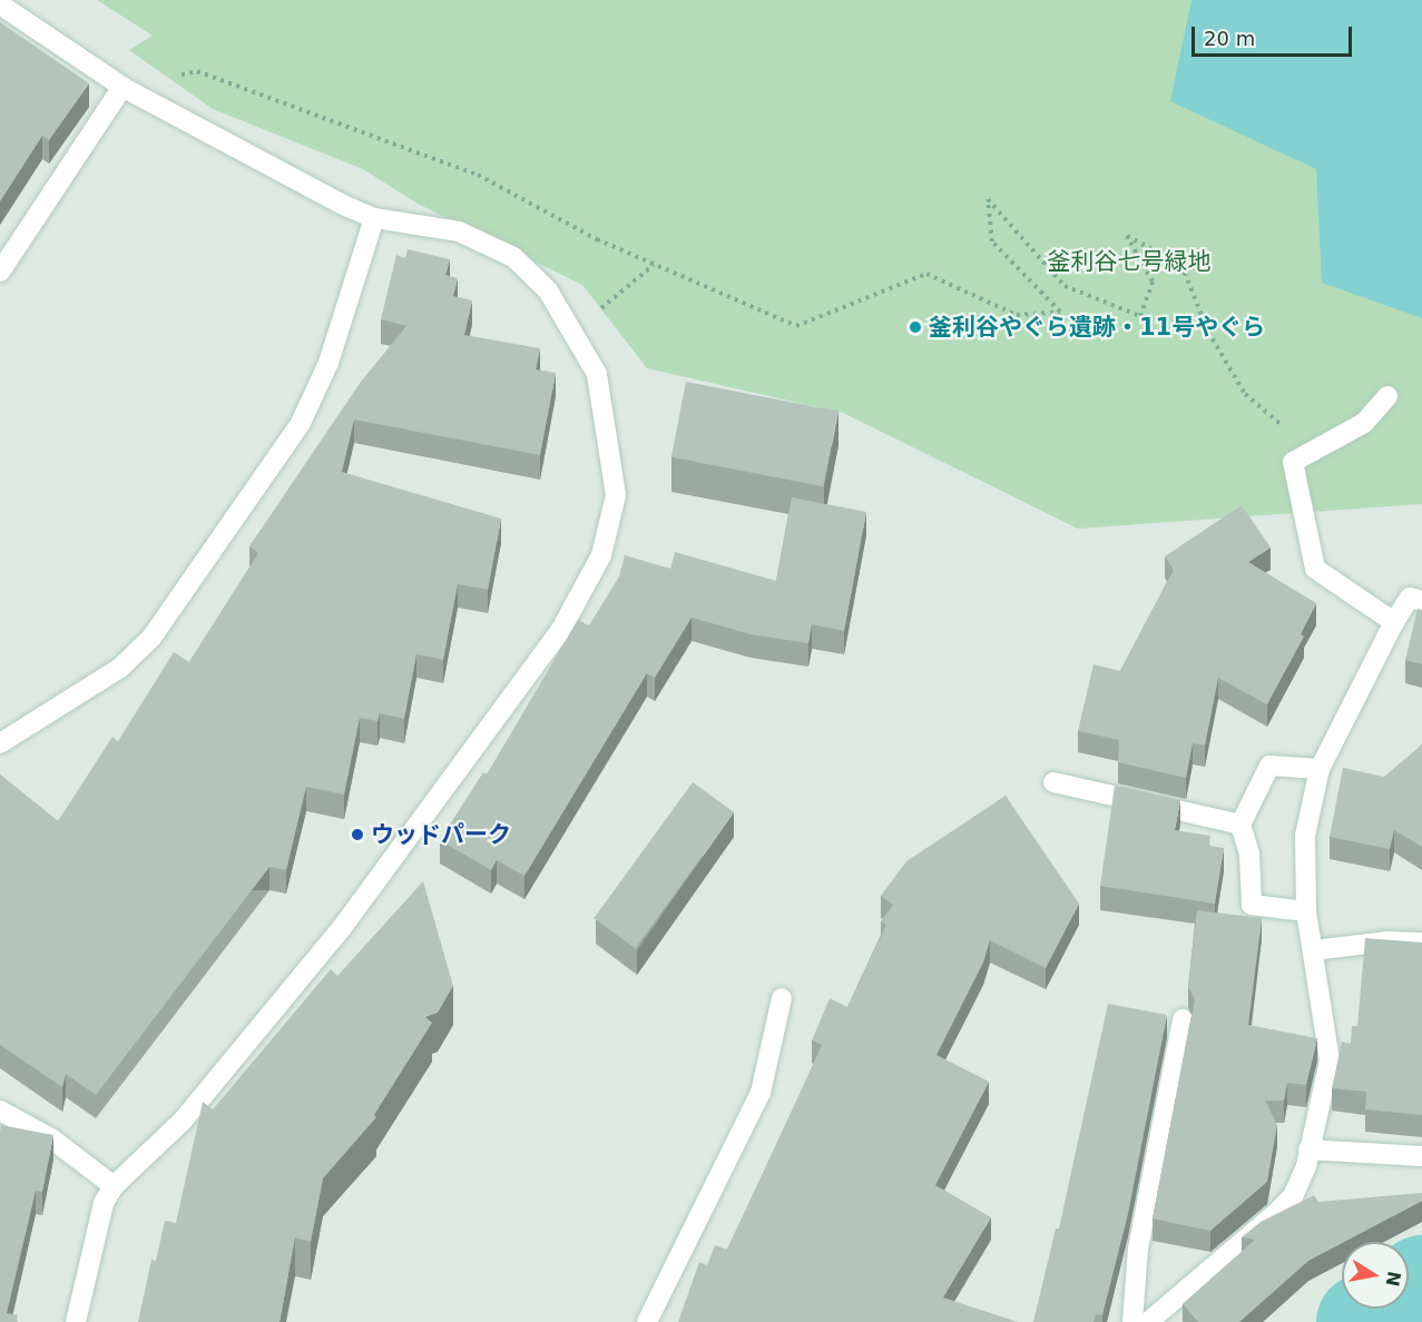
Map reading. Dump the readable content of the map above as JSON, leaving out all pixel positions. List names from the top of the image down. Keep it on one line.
{"parks":["釜利谷七号緑地"],"places":["釜利谷やぐら遺跡・11号やぐら","ウッドパーク"],"scale_bar":"20 m","north":"right"}
